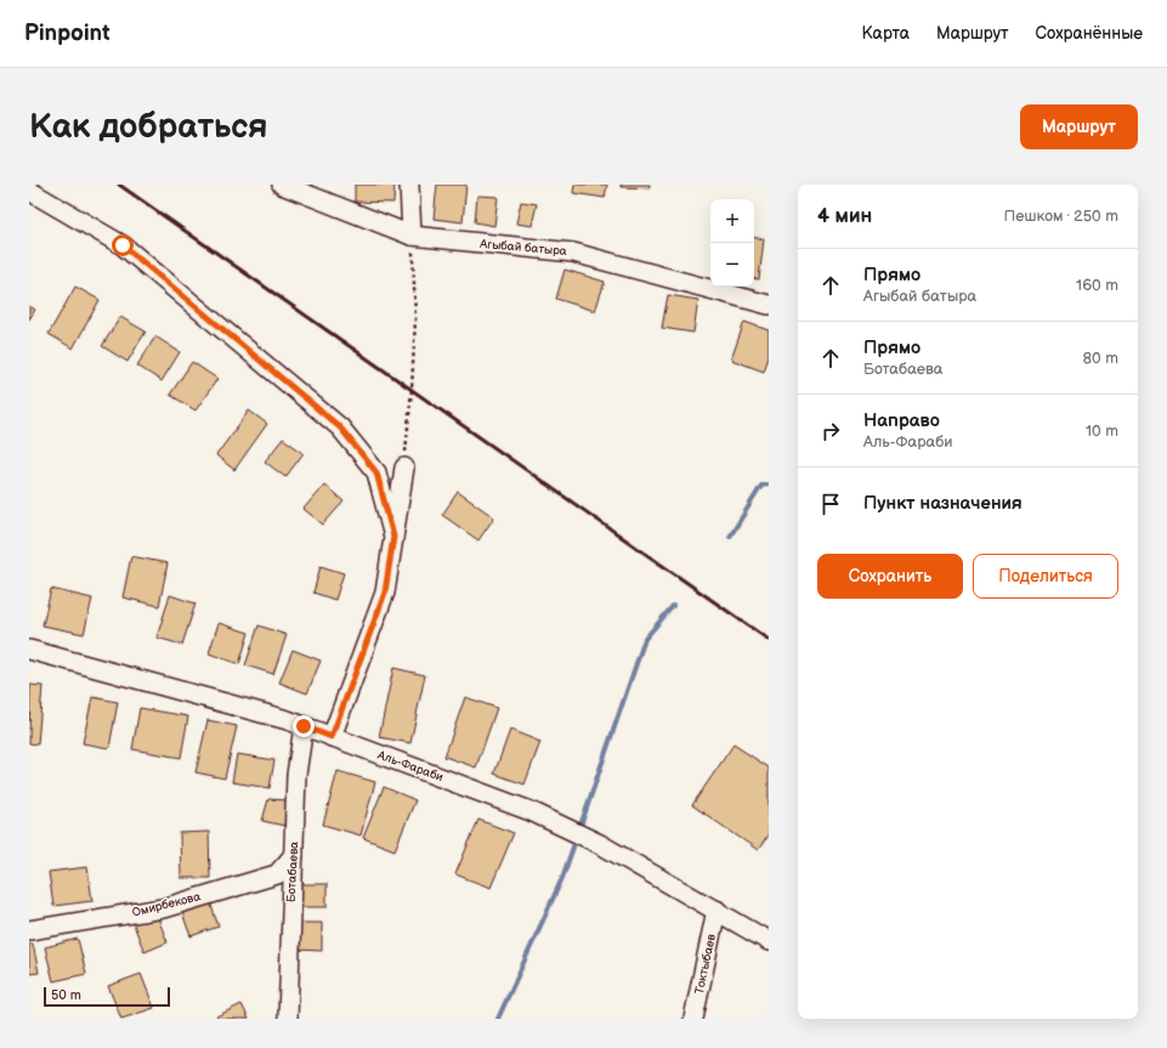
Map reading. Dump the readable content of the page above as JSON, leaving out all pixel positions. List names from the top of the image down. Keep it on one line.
{"streets":{"street":["Агыбай батыра","Аль-Фараби","Ботабаева","Омирбекова","Токтыбаев"]},"crossings":[["Аль-Фараби","Ботабаева"],["Аль-Фараби","Токтыбаев"],["Ботабаева","Омирбекова"]],"scale_bar":"50 m","page":{"header":"Pinpoint","nav":["Карта","Маршрут","Сохранённые"],"buttons":["Маршрут",["Сохранить","Поделиться"]],"title":"Как добраться","heading":["4 мин","Пешком · 250 m"],"map_buttons":["+","−"],"list":[["Прямо","Агыбай батыра","160 m"],["Прямо","Ботабаева","80 m"],["Направо","Аль-Фараби","10 m"],"Пункт назначения"],"scale":"50 m"}}
